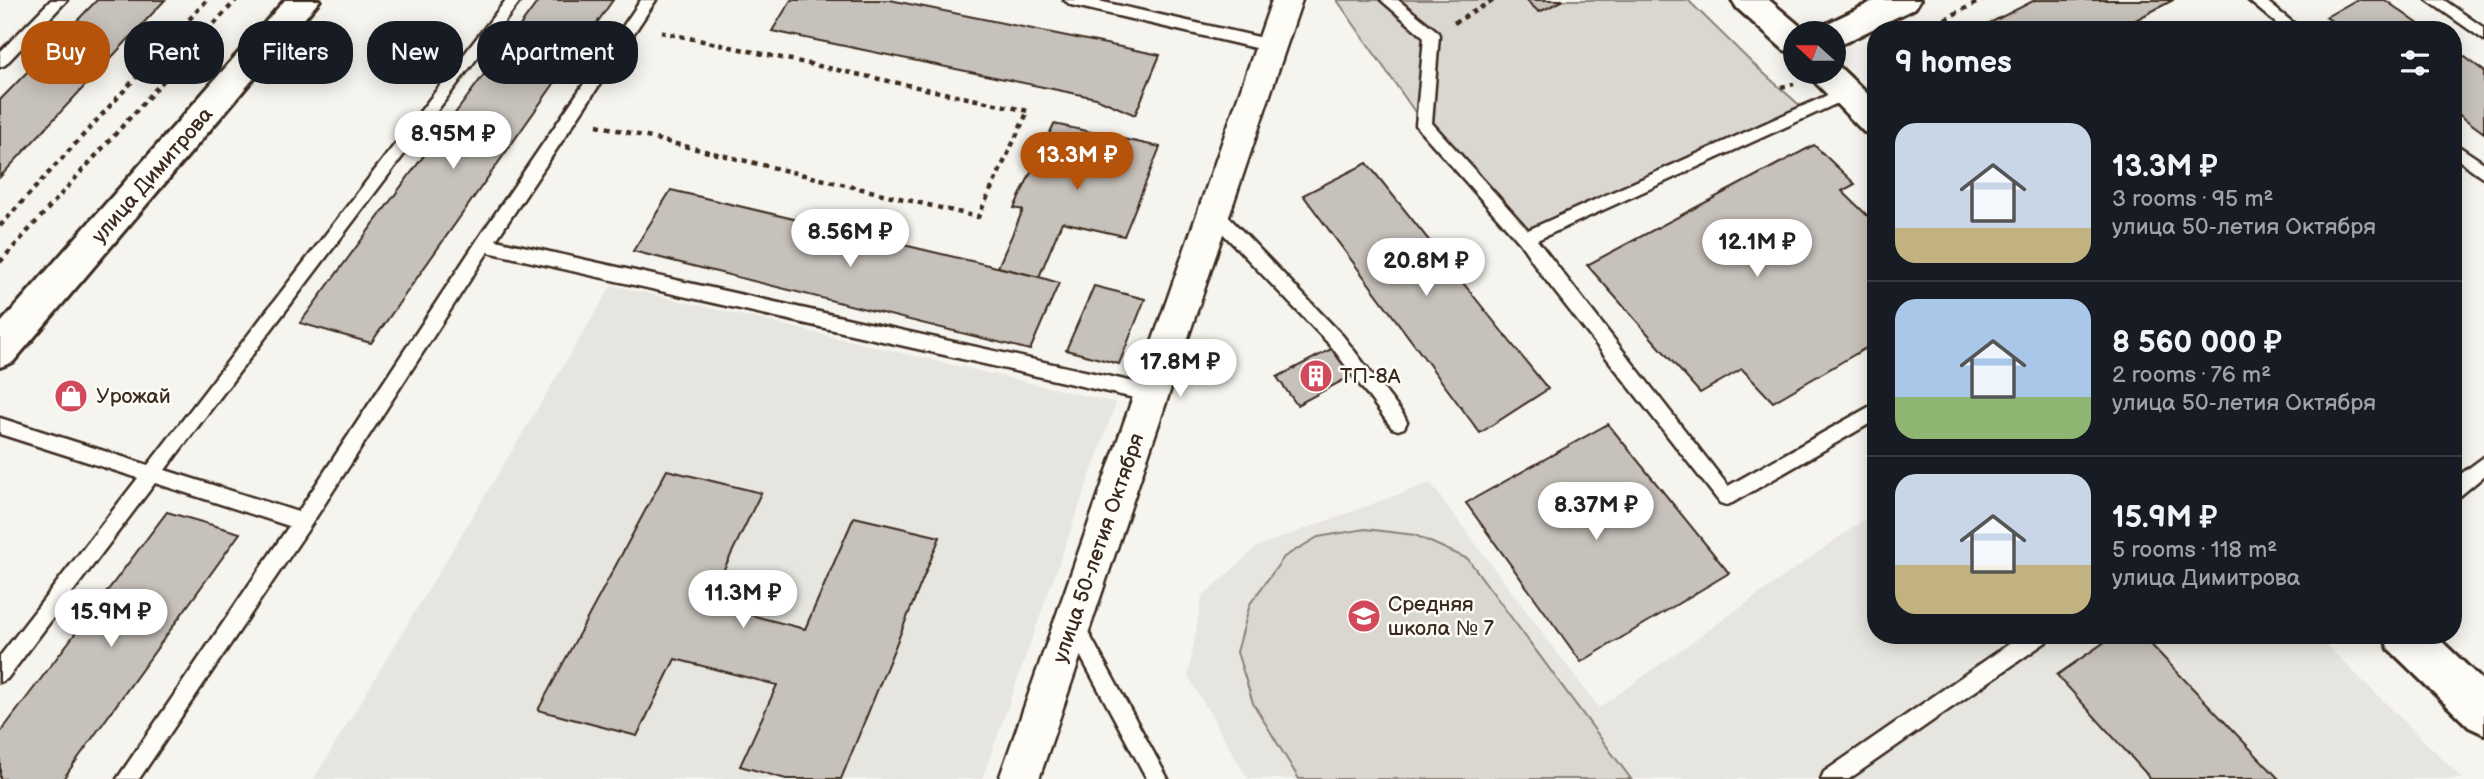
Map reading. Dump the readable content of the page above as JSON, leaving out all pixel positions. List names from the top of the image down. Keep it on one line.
{"streets":{"street":["улица Димитрова","улица 50-летия Октября"]},"places":{"building":["ТП-8А"],"shop":["Урожай"],"school or university":["Средняя школа № 7"]},"north":"left","page":{"chip":["Buy","Rent","Filters","New","Apartment"],"heading":"9 homes","list":[{"name":"13.3M ₽","note":"3 rooms · 95 m² · улица 50-летия Октября"},{"name":"8 560 000 ₽","note":"2 rooms · 76 m² · улица 50-летия Октября"},{"name":"15.9M ₽","note":"5 rooms · 118 m² · улица Димитрова"}],"price":["8.95M ₽","13.3M ₽","8.56M ₽","12.1M ₽","20.8M ₽","17.8M ₽","8.37M ₽","11.3M ₽","15.9M ₽"]}}
